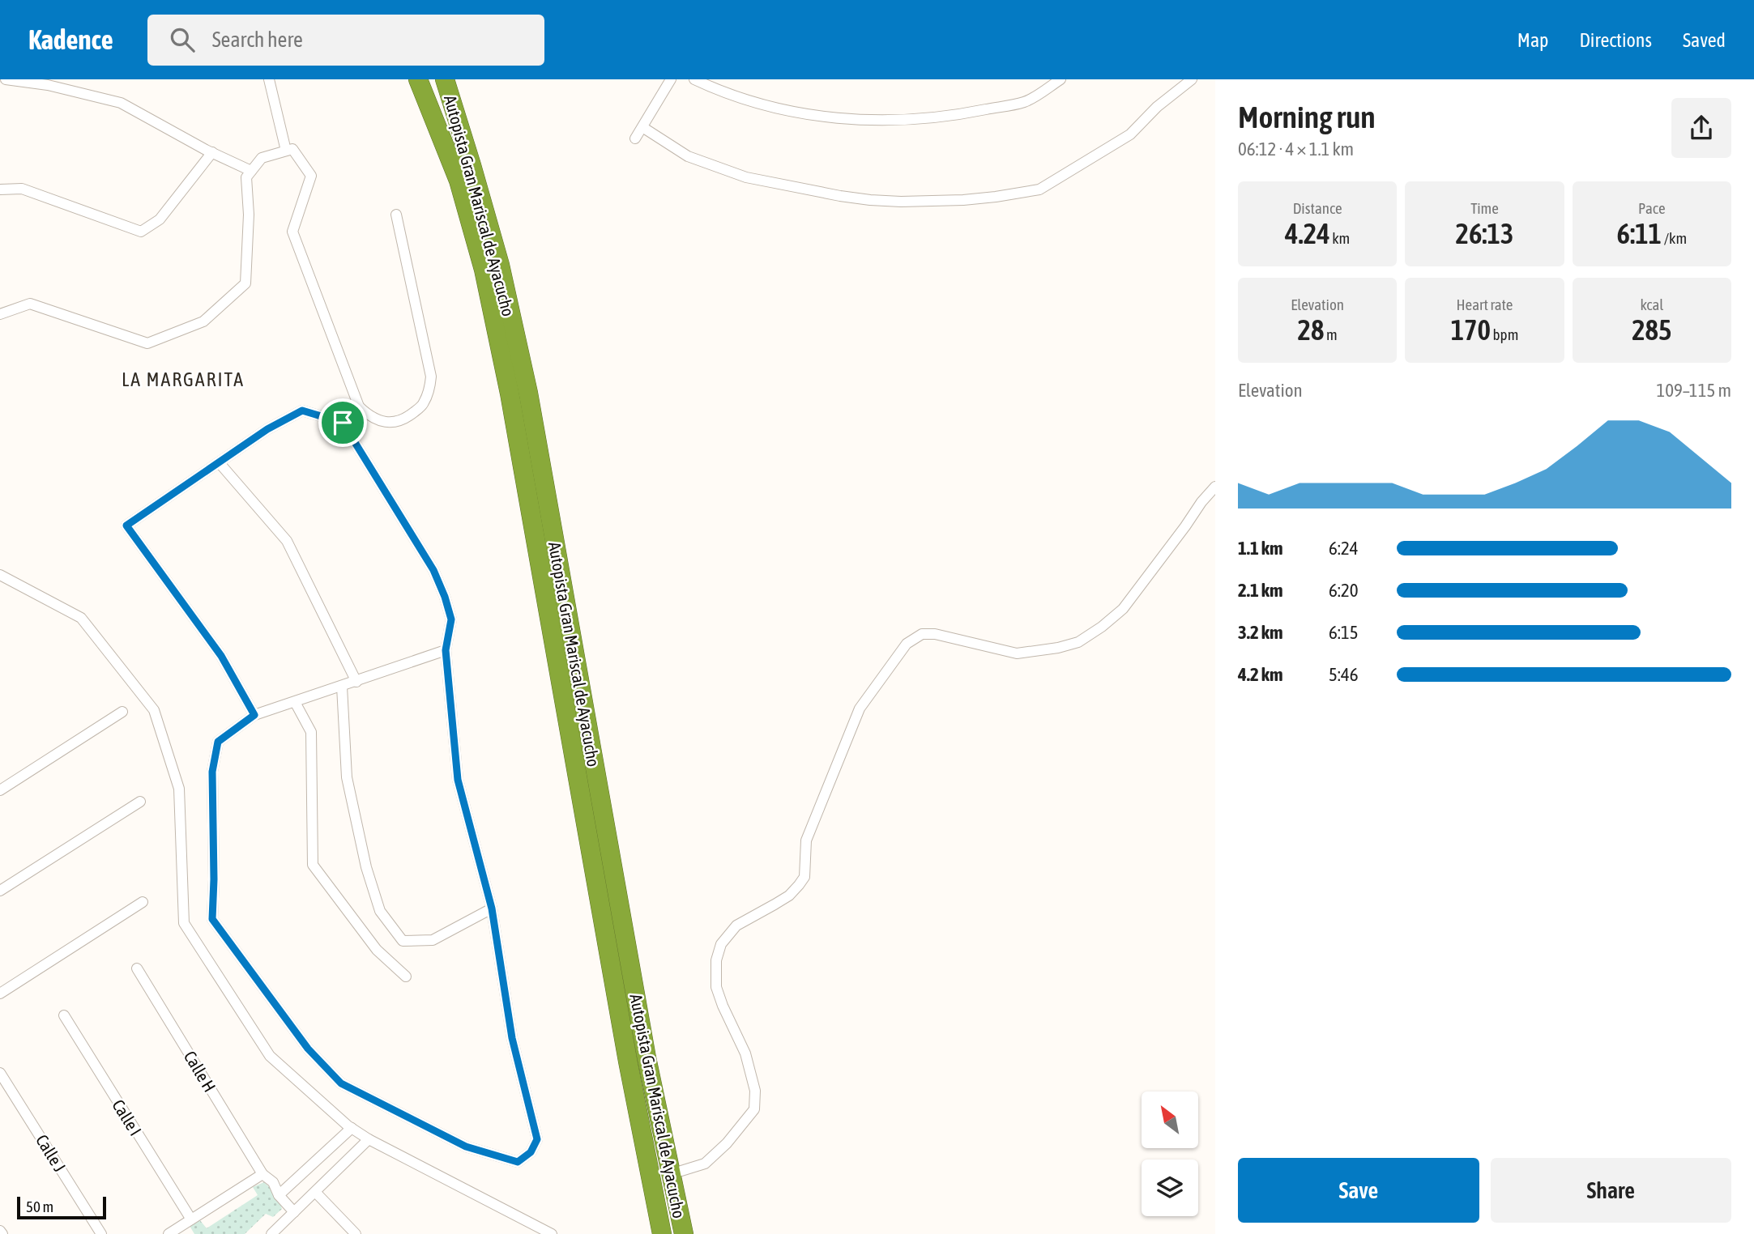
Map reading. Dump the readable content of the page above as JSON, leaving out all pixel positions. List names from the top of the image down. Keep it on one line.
{"streets":{"highway":["Autopista Gran Mariscal de Ayacucho"],"street":["Calle H","Calle I","Calle J"]},"districts":["LA MARGARITA"],"scale_bar":"50 m","north":"top left","page":{"header":"Kadence","search":"Search here","nav":["Map","Directions","Saved"],"heading":["Morning run","06:12 · 4 × 1.1 km"],"stats":[["Distance","4.24 km"],["Time","26:13"],["Pace","6:11 /km"],["Elevation","28 m"],["Heart rate","170 bpm"],["kcal","285"]],"chart":["Elevation","109–115 m"],"list":[{"name":"1.1 km","note":"6:24"},{"name":"2.1 km","note":"6:20"},{"name":"3.2 km","note":"6:15"},{"name":"4.2 km","note":"5:46"}],"buttons":["Save","Share"],"scale":"50 m"}}
